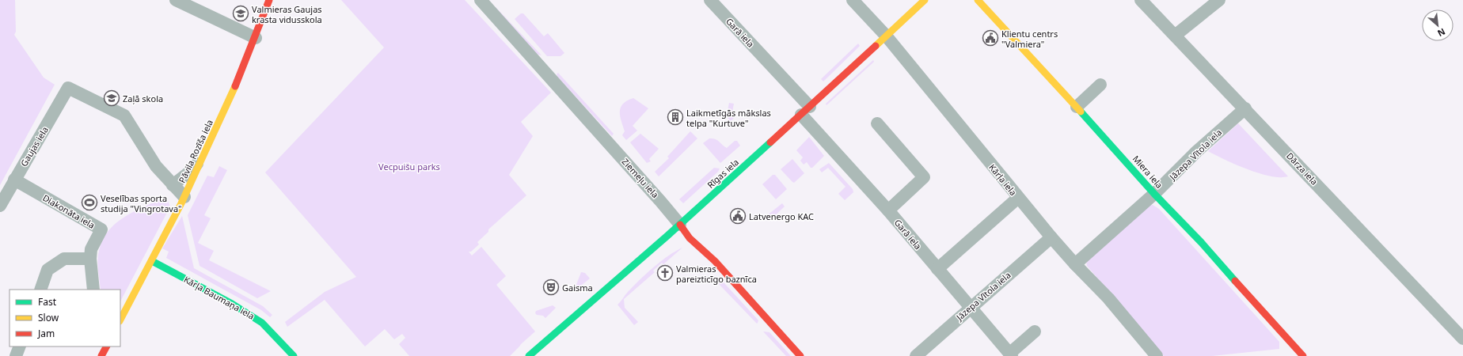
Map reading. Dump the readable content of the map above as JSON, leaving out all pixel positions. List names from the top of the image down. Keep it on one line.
{"streets":{"street":["Garā iela","Gaujas iela","Pāvila Rozīša iela","Jāzepa Vītola iela","Dārza iela","Miera iela","Rīgas iela","Ziemeļu iela","Kārļa iela","Diakonāta iela","Kārļa Baumaņa iela"]},"crossings":[["Garā iela","Jāzepa Vītola iela"],["Garā iela","Rīgas iela"],["Gaujas iela","Diakonāta iela"],["Pāvila Rozīša iela","Kārļa Baumaņa iela"],["Jāzepa Vītola iela","Dārza iela"],["Jāzepa Vītola iela","Miera iela"],["Jāzepa Vītola iela","Kārļa iela"],["Rīgas iela","Ziemeļu iela"],["Rīgas iela","Kārļa iela"]],"parks":["Vecpuišu parks"],"places":{"school or university":["Valmieras Gaujas krasta vidusskola","Zaļā skola"],"public building":["Klientu centrs \"Valmiera\"","Latvenergo KAC"],"building":["Laikmetīgās mākslas telpa \"Kurtuve\""],"sports":["Veselības sporta studija \"Vingrotava\""],"church":["Valmieras pareizticīgo baznīca"],"theatre":["Gaisma"]},"legend":["Fast","Slow","Jam"],"north":"bottom right"}
